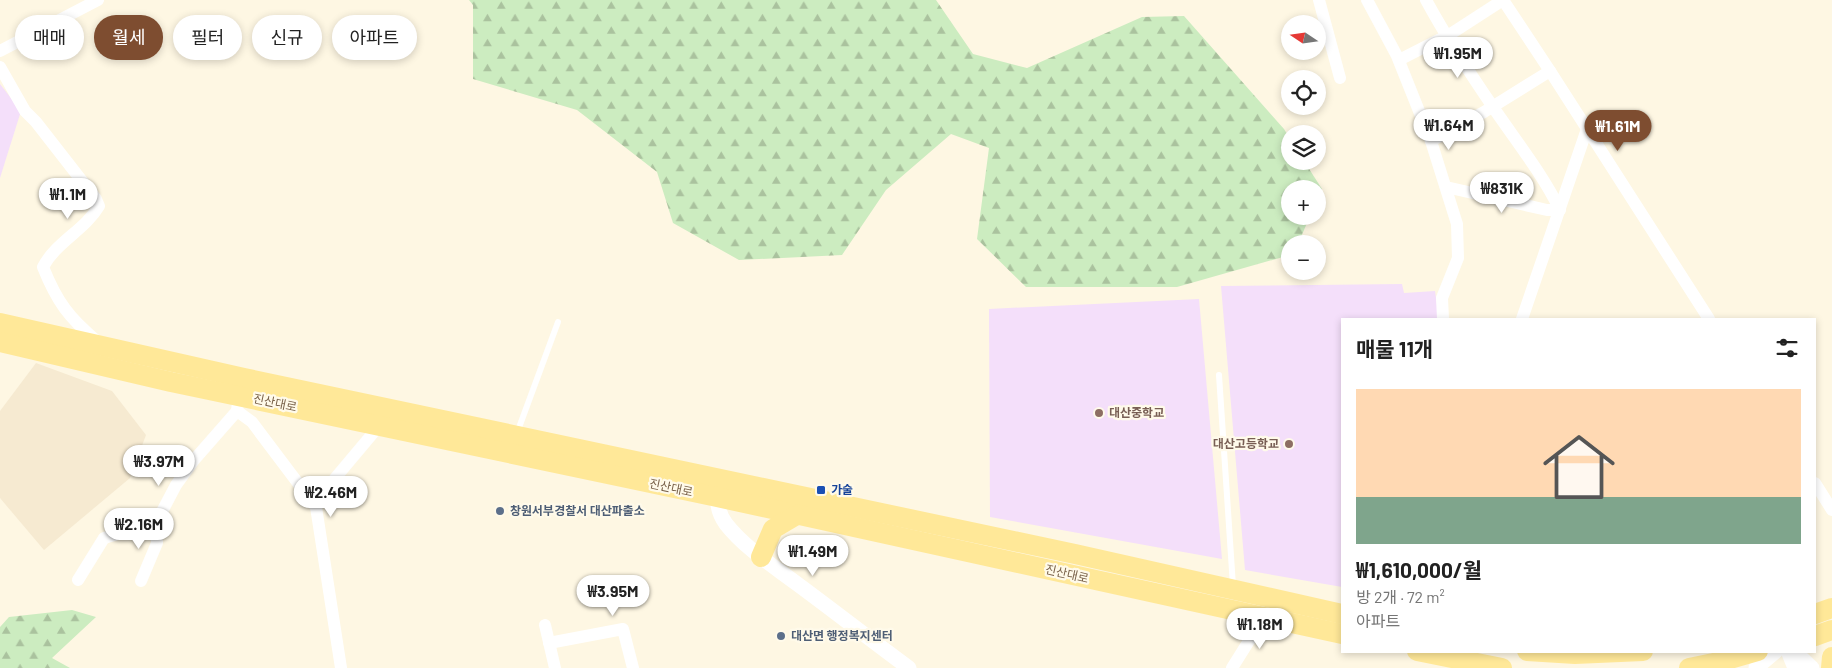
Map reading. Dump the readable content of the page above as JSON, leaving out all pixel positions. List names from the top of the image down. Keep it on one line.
{"streets":{"main road":["진산대로"]},"places":{"other":["대산중학교","대산고등학교","창원서부경찰서 대산파출소","대산면 행정복지센터"],"transit":["가술"]},"north":"left","page":{"map_buttons":["+","−"],"chip":["매매","월세","필터","신규","아파트"],"price":["₩1.95M","₩1.64M","₩1.61M","₩831K","₩1.1M","₩3.97M","₩2.46M","₩2.16M","₩1.49M","₩3.95M","₩1.18M"],"heading":"매물 11개","list":[{"name":"₩1,610,000/월","note":"방 2개 · 72 m² · 아파트"}]}}
